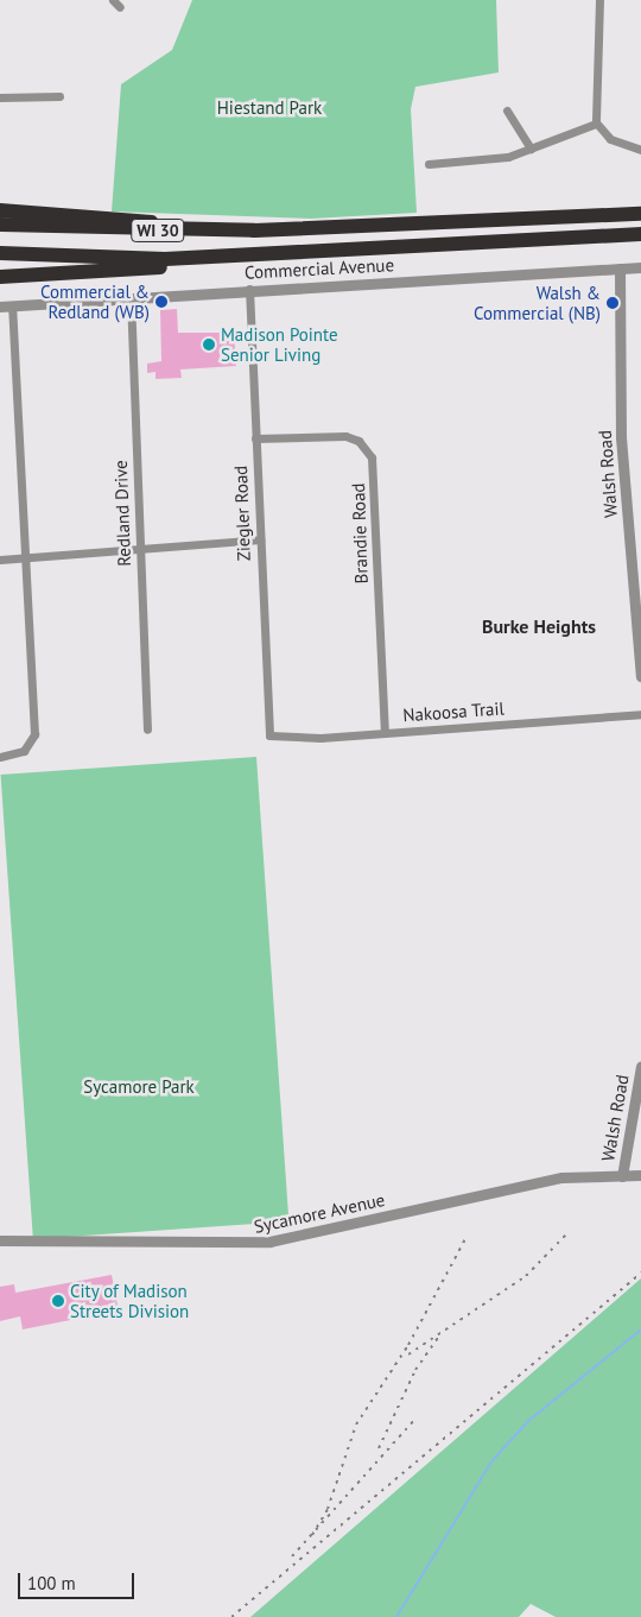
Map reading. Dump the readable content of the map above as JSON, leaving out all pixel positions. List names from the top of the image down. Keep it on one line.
{"streets":{"highway":["WI 30"],"street":["Commercial Avenue","Walsh Road","Redland Drive","Ziegler Road","Brandie Road","Nakoosa Trail","Sycamore Avenue"]},"crossings":[["Commercial Avenue","Walsh Road"],["Commercial Avenue","Redland Drive"],["Commercial Avenue","Ziegler Road"],["Walsh Road","Sycamore Avenue"],["Ziegler Road","Brandie Road"],["Ziegler Road","Nakoosa Trail"],["Brandie Road","Nakoosa Trail"]],"districts":["Burke Heights"],"parks":["Hiestand Park","Sycamore Park"],"places":["Commercial & Redland (WB)","Walsh & Commercial (NB)","Madison Pointe Senior Living","City of Madison Streets Division"],"scale_bar":"100 m"}
